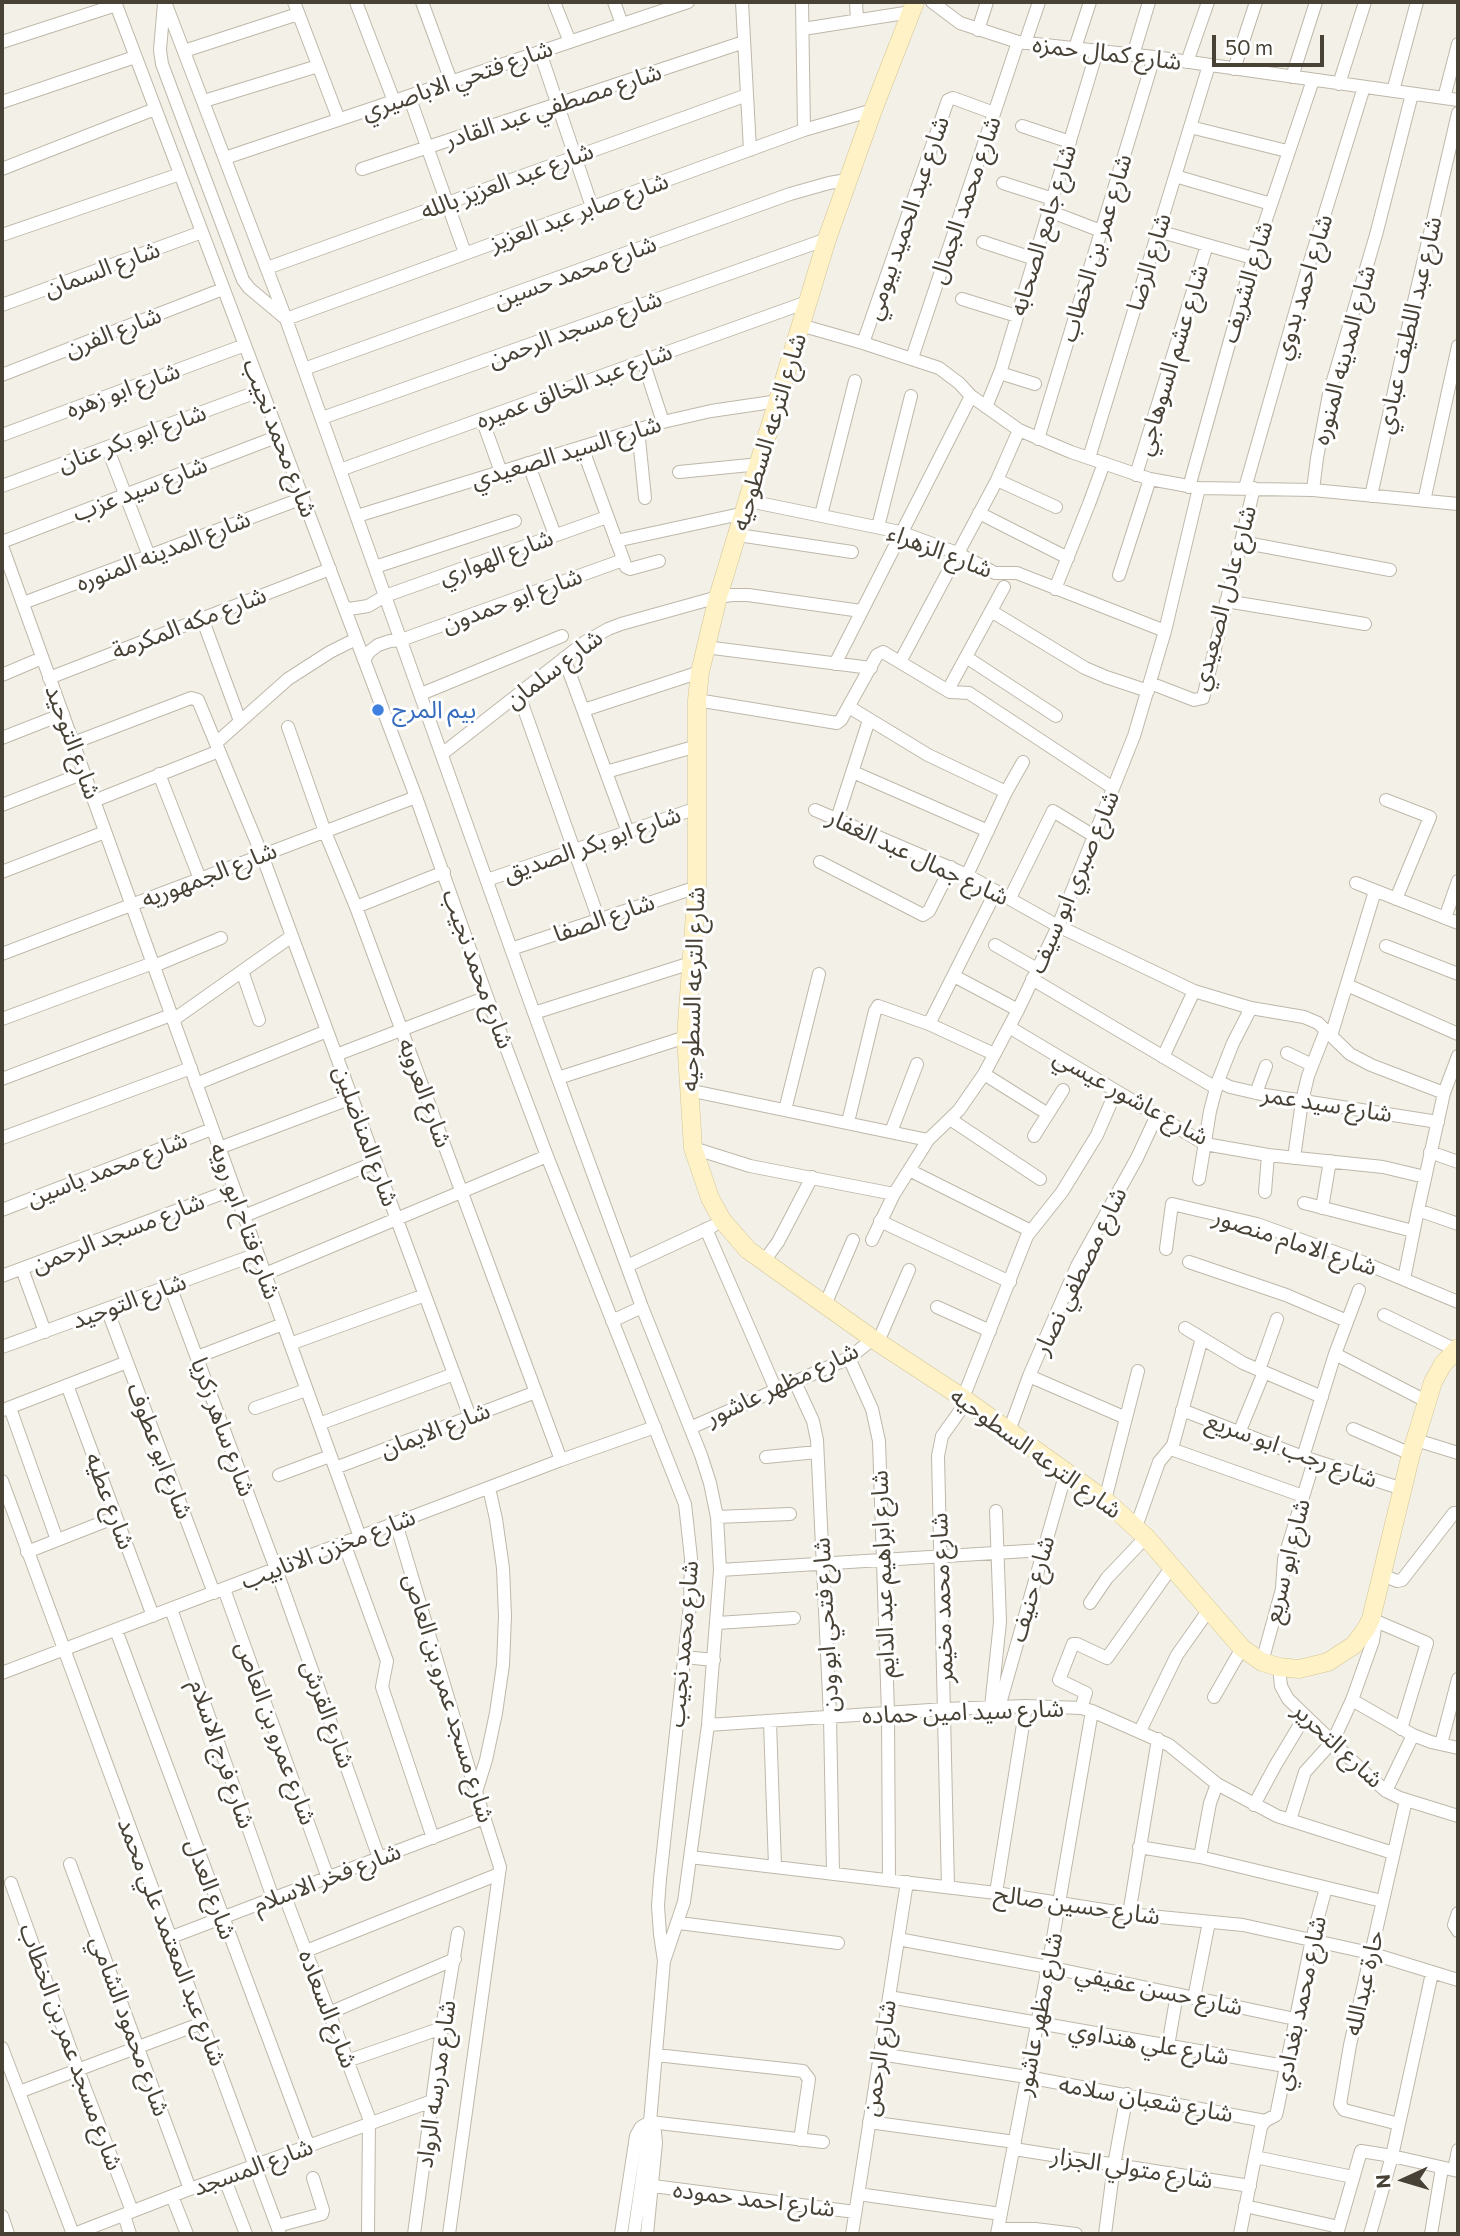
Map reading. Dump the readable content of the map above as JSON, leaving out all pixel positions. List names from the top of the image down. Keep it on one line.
{"streets":{"street":["شارع كمال حمزه","شارع فتحي الاباصيري","شارع مصطفي عبد القادر","شارع عبد العزيز بالله","شارع محمد الجمال","شارع صابر عبد العزيز","شارع عبد الحميد بيومي","شارع جامع الصحابه","شارع عمر بن الخطاب","شارع الرضا","شارع السمان","شارع محمد حسين","شارع الشريف","شارع احمد بدوي","شارع عبد اللطيف عبادي","شارع مسجد الرحمن","شارع الفرن","شارع المدينه المنوره","شارع عشم السوهاجي","شارع عبد الخالق عميره","شارع ابو زهره","شارع الترعه السطوحيه","شارع ابو بكر عنان","شارع محمد نجيب","شارع السيد الصعيدي","شارع سيد عزب","شارع الزهراء","شارع الهواري","شارع عادل الصعيدي","شارع ابو حمدون","شارع مكه المكرمة","شارع سلمان","شارع التوحيد","شارع ابو بكر الصديق","شارع جمال عبد الغفار","شارع الجمهوريه","شارع صبري ابو سيف","شارع الصفا","شارع العروبه","شارع عاشور عيسي","شارع سيد عمر","شارع المناضلين","شارع محمد ياسين","شارع فتاح ابو رويه","شارع الامام منصور","شارع مصطفي نصار","شارع مظهر عاشور","شارع ساهر زكريا","شارع الايمان","شارع رجب ابو سريع","شارع ابو عطوف","شارع عطيه","شارع مخزن الانابيب","شارع ابو سريع","شارع ابراهيم عبد الدايم","شارع حنيف","شارع محمد مخيمر","شارع فتحي ابو ودن","شارع مسجد عمرو بن العاص","شارع سيد امين حماده","شارع القرش","شارع عمرو بن العاص","شارع التحرير","شارع فرج الاسلام","شارع فخر الاسلام","شارع العدل","شارع حسين صالح","شارع عبد المعتمد علي محمد","حارة عبدالله","شارع حسن عفيفي","شارع محمد بغدادي","شارع السعاده","شارع محمود الشامي","شارع علي هنداوي","شارع مسجد عمر بن الخطاب","شارع الرحمن","شارع مدرسه الرواد","شارع شعبان سلامه","شارع المسجد","شارع متولي الجزار","شارع احمد حموده"]},"crossings":[["شارع كمال حمزه","شارع محمد الجمال"],["شارع كمال حمزه","شارع جامع الصحابه"],["شارع كمال حمزه","شارع عمر بن الخطاب"],["شارع كمال حمزه","شارع الرضا"],["شارع كمال حمزه","شارع الشريف"],["شارع كمال حمزه","شارع احمد بدوي"],["شارع كمال حمزه","شارع المدينه المنوره"],["شارع فتحي الاباصيري","شارع محمد نجيب"],["شارع عبد العزيز بالله","شارع محمد نجيب"],["شارع محمد الجمال","شارع عبد الحميد بيومي"],["شارع صابر عبد العزيز","شارع الترعه السطوحيه"],["شارع صابر عبد العزيز","شارع محمد نجيب"],["شارع السمان","شارع محمد نجيب"],["شارع محمد حسين","شارع الترعه السطوحيه"],["شارع محمد حسين","شارع محمد نجيب"],["شارع الشريف","شارع صبري ابو سيف"],["شارع احمد بدوي","شارع عادل الصعيدي"],["شارع مسجد الرحمن","شارع الترعه السطوحيه"],["شارع مسجد الرحمن","شارع محمد نجيب"],["شارع مسجد الرحمن","شارع فتاح ابو رويه"],["شارع الفرن","شارع محمد نجيب"],["شارع المدينه المنوره","شارع محمد نجيب"],["شارع المدينه المنوره","شارع التوحيد"],["شارع عبد الخالق عميره","شارع الترعه السطوحيه"],["شارع عبد الخالق عميره","شارع محمد نجيب"],["شارع ابو زهره","شارع محمد نجيب"],["شارع الترعه السطوحيه","شارع السيد الصعيدي"],["شارع الترعه السطوحيه","شارع الزهراء"],["شارع الترعه السطوحيه","شارع سلمان"],["شارع الترعه السطوحيه","شارع ابو بكر الصديق"],["شارع الترعه السطوحيه","شارع الصفا"],["شارع الترعه السطوحيه","شارع مصطفي نصار"],["شارع الترعه السطوحيه","شارع مظهر عاشور"],["شارع الترعه السطوحيه","شارع رجب ابو سريع"],["شارع الترعه السطوحيه","شارع ابو سريع"],["شارع الترعه السطوحيه","شارع حنيف"],["شارع الترعه السطوحيه","شارع محمد مخيمر"],["شارع الترعه السطوحيه","شارع التحرير"],["شارع ابو بكر عنان","شارع محمد نجيب"],["شارع محمد نجيب","شارع السيد الصعيدي"],["شارع محمد نجيب","شارع سيد عزب"],["شارع محمد نجيب","شارع الهواري"],["شارع محمد نجيب","شارع ابو حمدون"],["شارع محمد نجيب","شارع مكه المكرمة"],["شارع محمد نجيب","شارع سلمان"],["شارع محمد نجيب","شارع ابو بكر الصديق"],["شارع محمد نجيب","شارع الجمهوريه"],["شارع محمد نجيب","شارع الصفا"],["شارع محمد نجيب","شارع مظهر عاشور"],["شارع محمد نجيب","شارع مخزن الانابيب"],["شارع محمد نجيب","شارع سيد امين حماده"],["شارع محمد نجيب","شارع حسين صالح"],["شارع سيد عزب","شارع التوحيد"],["شارع الزهراء","شارع صبري ابو سيف"],["شارع عادل الصعيدي","شارع صبري ابو سيف"],["شارع مكه المكرمة","شارع التوحيد"],["شارع التوحيد","شارع الجمهوريه"],["شارع التوحيد","شارع المناضلين"],["شارع التوحيد","شارع فتاح ابو رويه"],["شارع التوحيد","شارع ساهر زكريا"],["شارع التوحيد","شارع ابو عطوف"],["شارع جمال عبد الغفار","شارع صبري ابو سيف"],["شارع الجمهوريه","شارع العروبه"],["شارع الجمهوريه","شارع المناضلين"],["شارع الجمهوريه","شارع فتاح ابو رويه"],["شارع صبري ابو سيف","شارع عاشور عيسي"],["شارع صبري ابو سيف","شارع سيد عمر"],["شارع العروبه","شارع الايمان"],["شارع العروبه","شارع مخزن الانابيب"],["شارع عاشور عيسي","شارع مصطفي نصار"],["شارع عاشور عيسي","شارع محمد مخيمر"],["شارع المناضلين","شارع الايمان"],["شارع محمد ياسين","شارع فتاح ابو رويه"],["شارع فتاح ابو رويه","شارع الايمان"],["شارع فتاح ابو رويه","شارع مخزن الانابيب"],["شارع مظهر عاشور","شارع ابراهيم عبد الدايم"],["شارع مظهر عاشور","شارع فتحي ابو ودن"],["شارع مظهر عاشور","شارع سيد امين حماده"],["شارع مظهر عاشور","شارع حسين صالح"],["شارع مظهر عاشور","شارع حسن عفيفي"],["شارع مظهر عاشور","شارع علي هنداوي"],["شارع مظهر عاشور","شارع شعبان سلامه"],["شارع مظهر عاشور","شارع متولي الجزار"],["شارع ساهر زكريا","شارع مخزن الانابيب"],["شارع ساهر زكريا","شارع القرش"],["شارع رجب ابو سريع","شارع ابو سريع"],["شارع ابو عطوف","شارع مخزن الانابيب"],["شارع ابو عطوف","شارع عمرو بن العاص"],["شارع عطيه","شارع مخزن الانابيب"],["شارع مخزن الانابيب","شارع مسجد عمرو بن العاص"],["شارع مخزن الانابيب","شارع القرش"],["شارع مخزن الانابيب","شارع عمرو بن العاص"],["شارع مخزن الانابيب","شارع فرج الاسلام"],["شارع مخزن الانابيب","شارع العدل"],["شارع مخزن الانابيب","شارع عبد المعتمد علي محمد"],["شارع ابراهيم عبد الدايم","شارع سيد امين حماده"],["شارع ابراهيم عبد الدايم","شارع حسين صالح"],["شارع حنيف","شارع سيد امين حماده"],["شارع محمد مخيمر","شارع سيد امين حماده"],["شارع محمد مخيمر","شارع حسين صالح"],["شارع فتحي ابو ودن","شارع سيد امين حماده"],["شارع فتحي ابو ودن","شارع حسين صالح"],["شارع مسجد عمرو بن العاص","شارع فخر الاسلام"],["شارع سيد امين حماده","حارة عبدالله"],["شارع القرش","شارع فخر الاسلام"],["شارع عمرو بن العاص","شارع فخر الاسلام"],["شارع التحرير","حارة عبدالله"],["شارع فرج الاسلام","شارع فخر الاسلام"],["شارع فرج الاسلام","شارع السعاده"],["شارع فخر الاسلام","شارع العدل"],["شارع فخر الاسلام","شارع عبد المعتمد علي محمد"],["شارع فخر الاسلام","شارع السعاده"],["شارع العدل","شارع المسجد"],["شارع حسين صالح","حارة عبدالله"],["شارع حسين صالح","شارع محمد بغدادي"],["شارع حسين صالح","شارع الرحمن"],["شارع عبد المعتمد علي محمد","شارع المسجد"],["شارع حسن عفيفي","شارع محمد بغدادي"],["شارع حسن عفيفي","شارع الرحمن"],["شارع محمد بغدادي","شارع علي هنداوي"],["شارع محمد بغدادي","شارع شعبان سلامه"],["شارع محمد بغدادي","شارع متولي الجزار"],["شارع السعاده","شارع المسجد"],["شارع محمود الشامي","شارع المسجد"],["شارع علي هنداوي","شارع الرحمن"],["شارع مسجد عمر بن الخطاب","شارع المسجد"],["شارع الرحمن","شارع شعبان سلامه"],["شارع الرحمن","شارع متولي الجزار"],["شارع الرحمن","شارع احمد حموده"],["شارع مدرسه الرواد","شارع المسجد"]],"places":["بيم المرج"],"scale_bar":"50 m","north":"left"}
